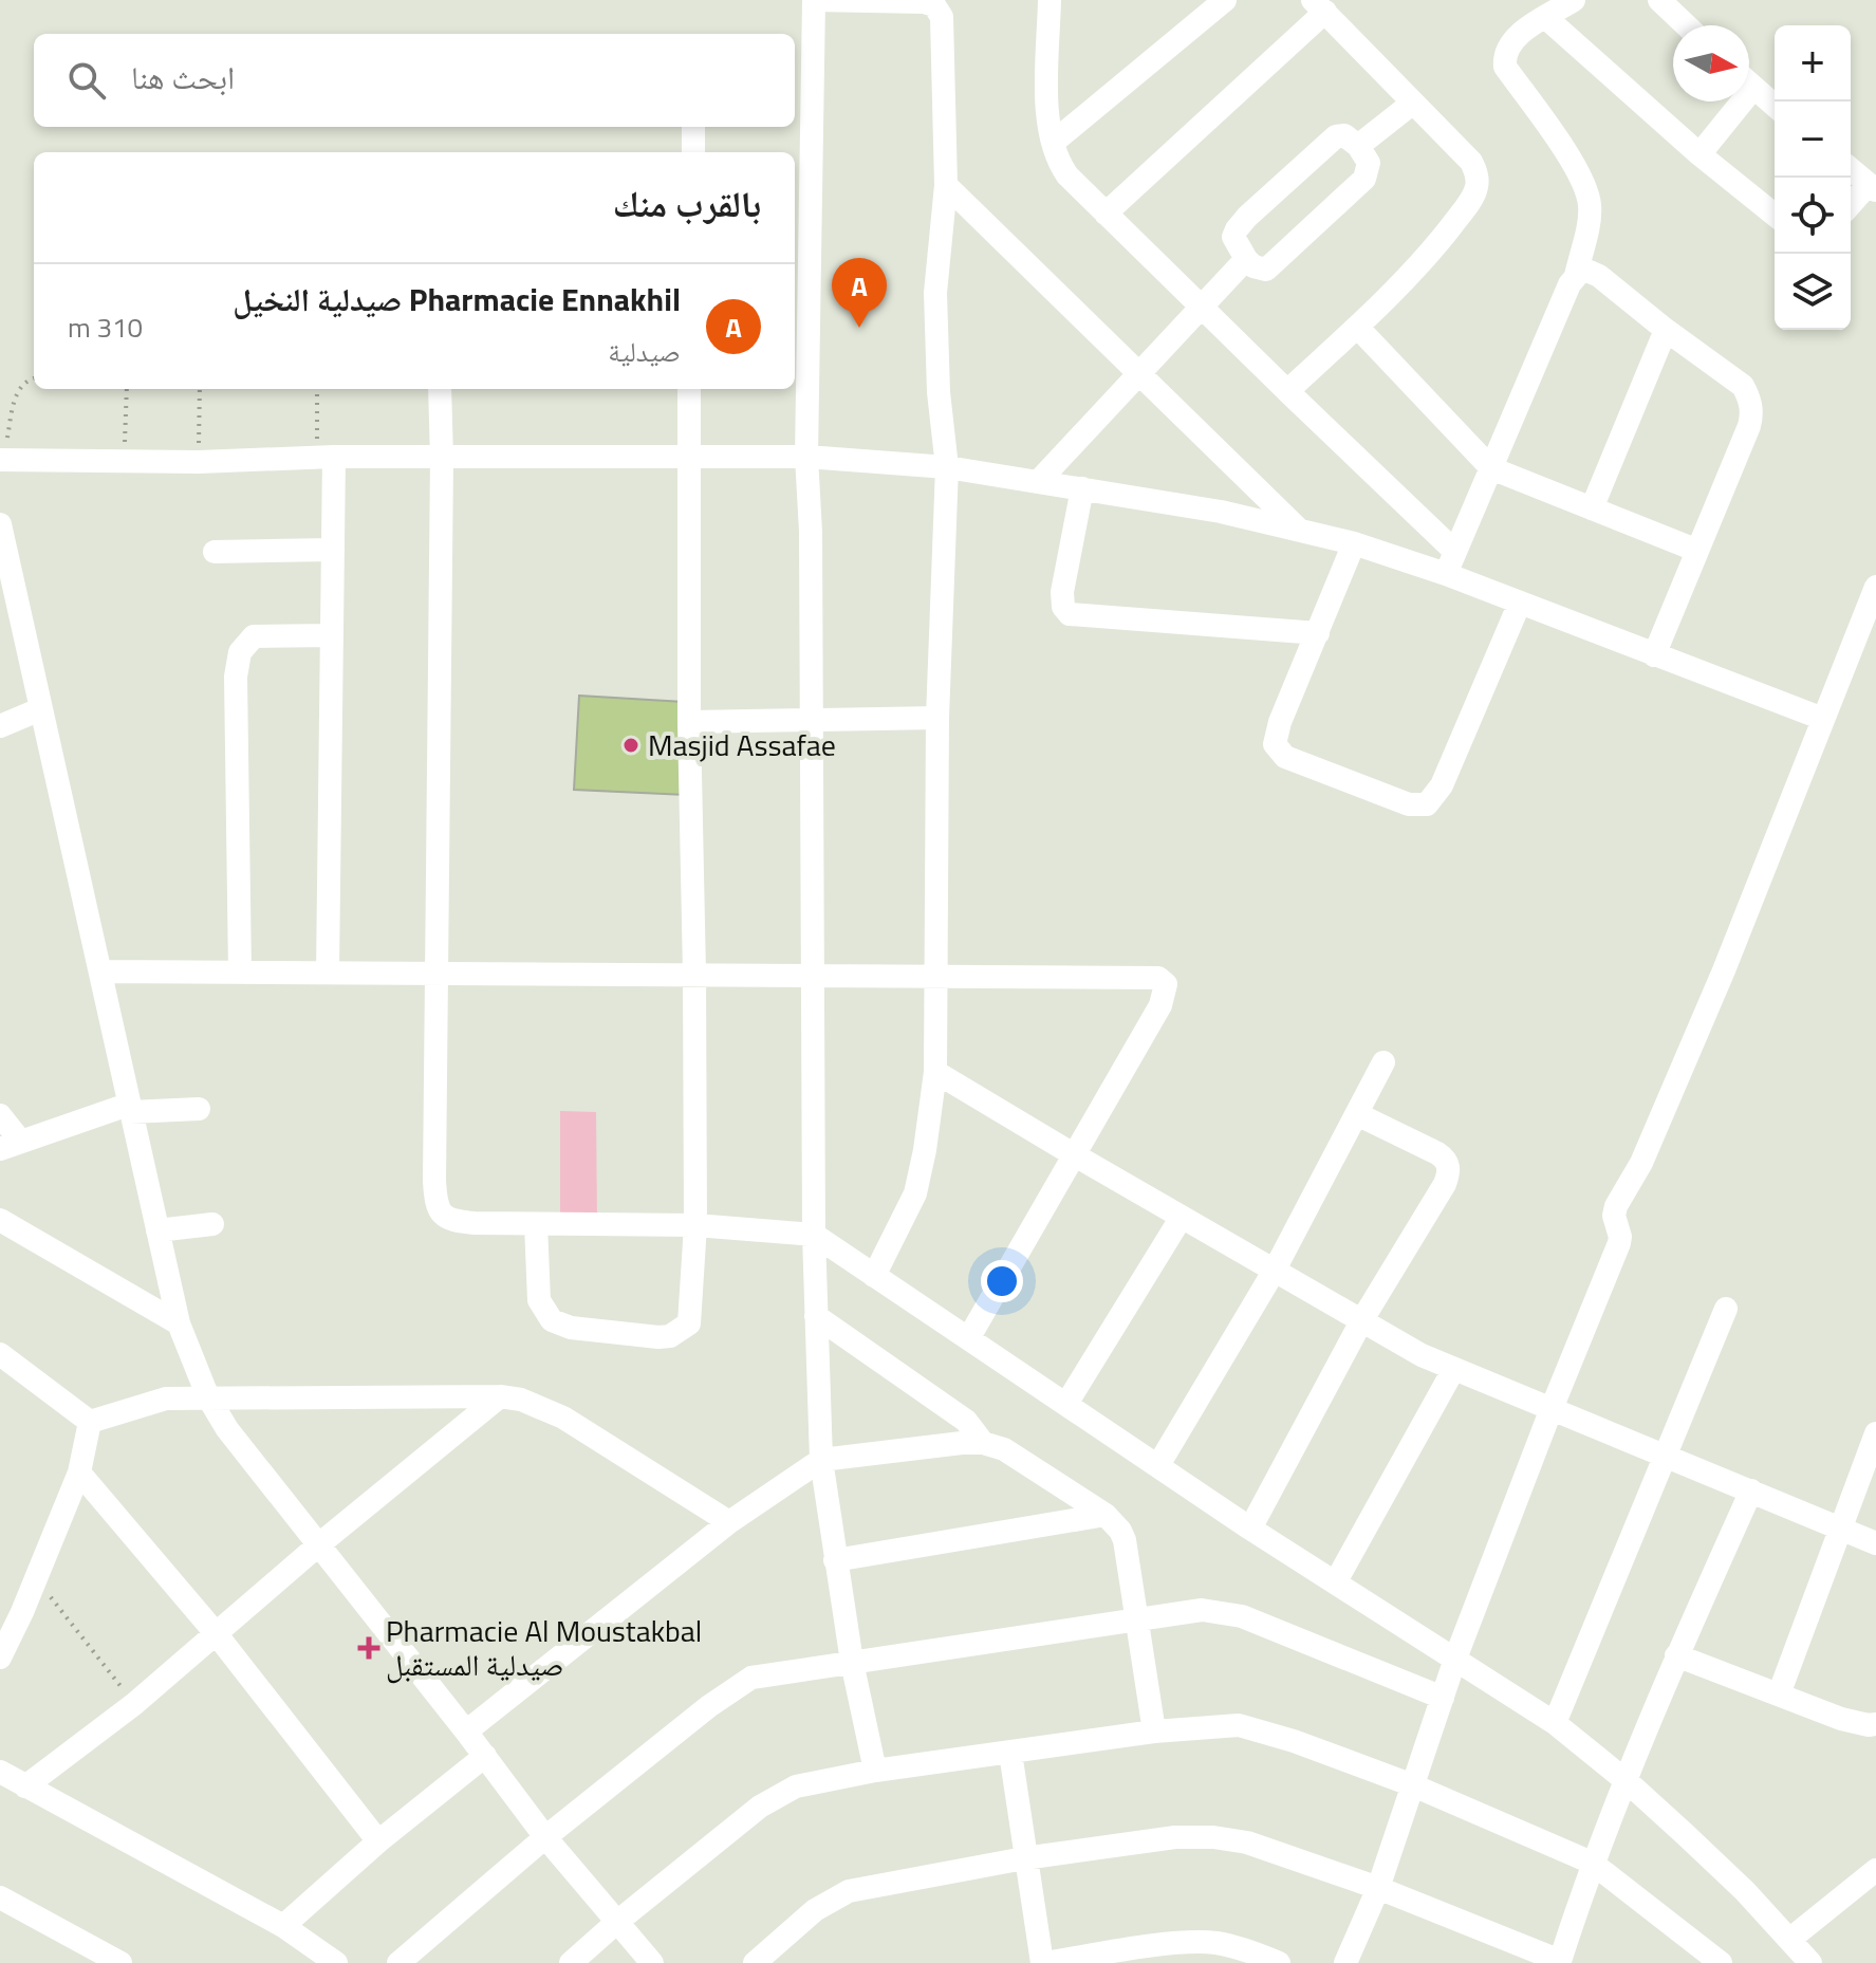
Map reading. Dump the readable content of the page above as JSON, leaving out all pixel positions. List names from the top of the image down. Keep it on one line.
{"places":{"other":["Masjid Assafae"],"health":["Pharmacie Al Moustakbal صيدلية المستقبل"]},"north":"right","page":{"map_buttons":["+","−"],"search":"ابحث هنا","heading":"بالقرب منك","pins":"A","list":[{"mark":"A","name":"Pharmacie Ennakhil صيدلية النخيل","note":"صيدلية","value":"310 m"}]}}
